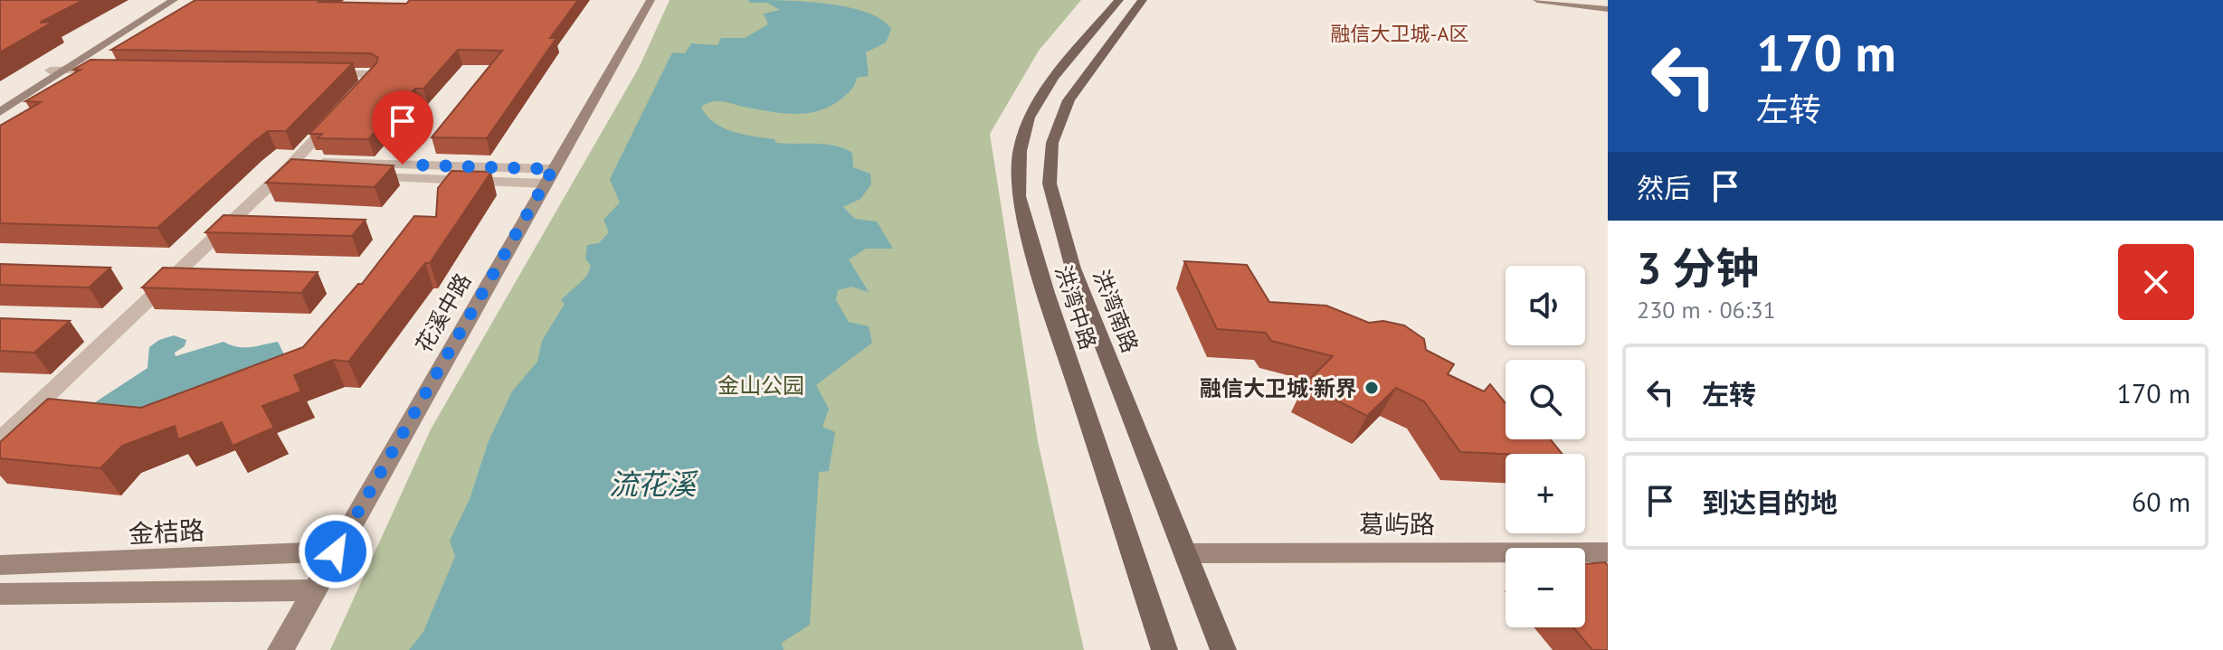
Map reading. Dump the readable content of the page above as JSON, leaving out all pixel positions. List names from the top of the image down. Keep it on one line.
{"streets":{"main road":["洪湾中路","洪湾南路"],"street":["花溪中路","葛屿路","金桔路"]},"crossings":[["洪湾南路","葛屿路"],["花溪中路","金桔路"]],"districts":["融信大卫城-A区"],"water":["流花溪"],"parks":["金山公园"],"places":["融信大卫城·新界"],"page":{"turn":["170 m","左转"],"then":"然后","heading":["3 分钟","230 m · 06:31"],"map_buttons":["+","−"],"list":[{"name":"左转","value":"170 m"},{"name":"到达目的地","value":"60 m"}]}}
